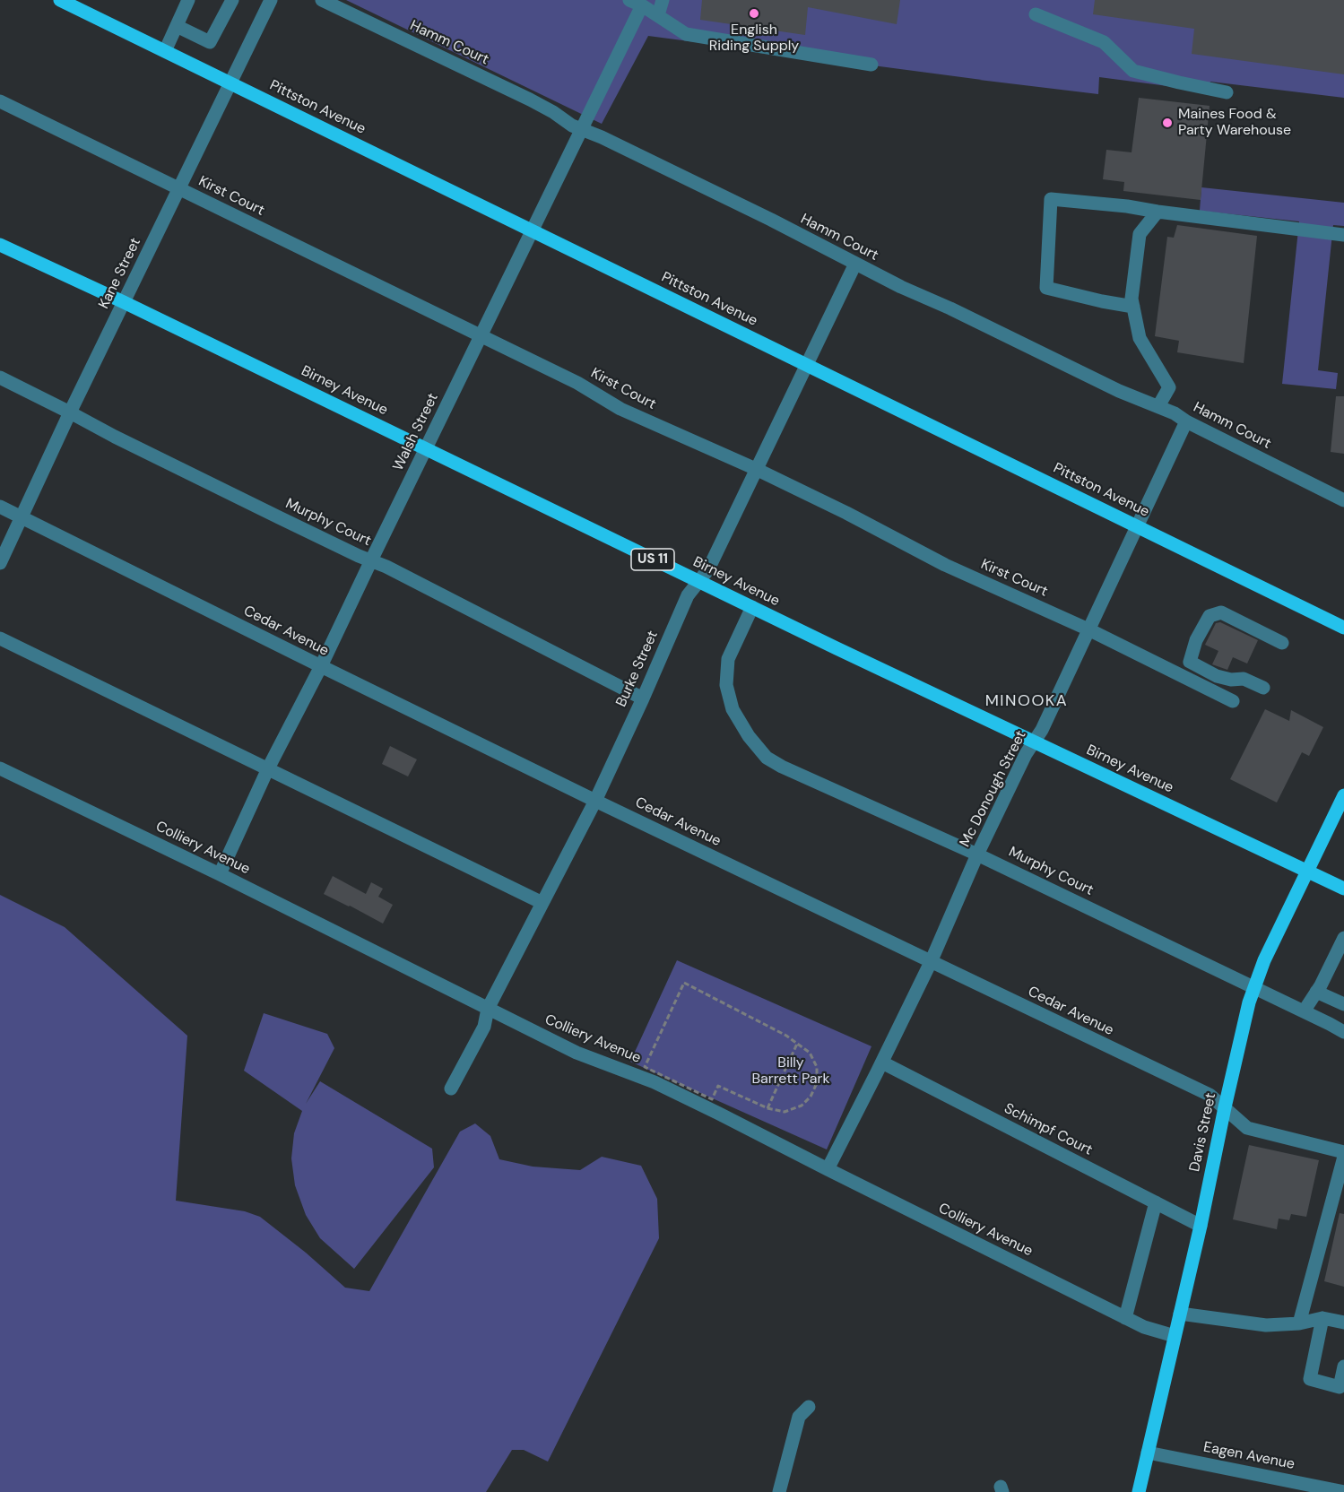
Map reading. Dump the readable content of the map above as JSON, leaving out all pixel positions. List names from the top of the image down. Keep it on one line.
{"streets":{"main road":["Pittston Avenue","Birney Avenue","US 11","Davis Street"],"street":["Hamm Court","Kirst Court","Kane Street","Walsh Street","Murphy Court","Cedar Avenue","Burke Street","Mc Donough Street","Colliery Avenue","Schimpf Court","Eagen Avenue"]},"crossings":[["Hamm Court","Walsh Street"],["Hamm Court","Burke Street"],["Hamm Court","Mc Donough Street"],["Pittston Avenue","Kane Street"],["Pittston Avenue","Walsh Street"],["Pittston Avenue","Burke Street"],["Pittston Avenue","Mc Donough Street"],["Kirst Court","Kane Street"],["Kirst Court","Walsh Street"],["Kirst Court","Burke Street"],["Kirst Court","Mc Donough Street"],["Kane Street","Birney Avenue"],["Kane Street","Murphy Court"],["Kane Street","Cedar Avenue"],["Birney Avenue","Walsh Street"],["Birney Avenue","Murphy Court"],["Birney Avenue","Burke Street"],["Birney Avenue","Mc Donough Street"],["Birney Avenue","Davis Street"],["Walsh Street","Murphy Court"],["Walsh Street","Cedar Avenue"],["Walsh Street","Colliery Avenue"],["Murphy Court","Burke Street"],["Murphy Court","Mc Donough Street"],["Murphy Court","Davis Street"],["Cedar Avenue","Burke Street"],["Cedar Avenue","Mc Donough Street"],["Cedar Avenue","Davis Street"],["Burke Street","Colliery Avenue"],["Mc Donough Street","Colliery Avenue"],["Mc Donough Street","Schimpf Court"],["Colliery Avenue","Davis Street"],["Schimpf Court","Davis Street"],["Davis Street","Eagen Avenue"]],"districts":["MINOOKA"],"parks":["Billy Barrett Park"],"places":["English Riding Supply","Maines Food & Party Warehouse"]}
